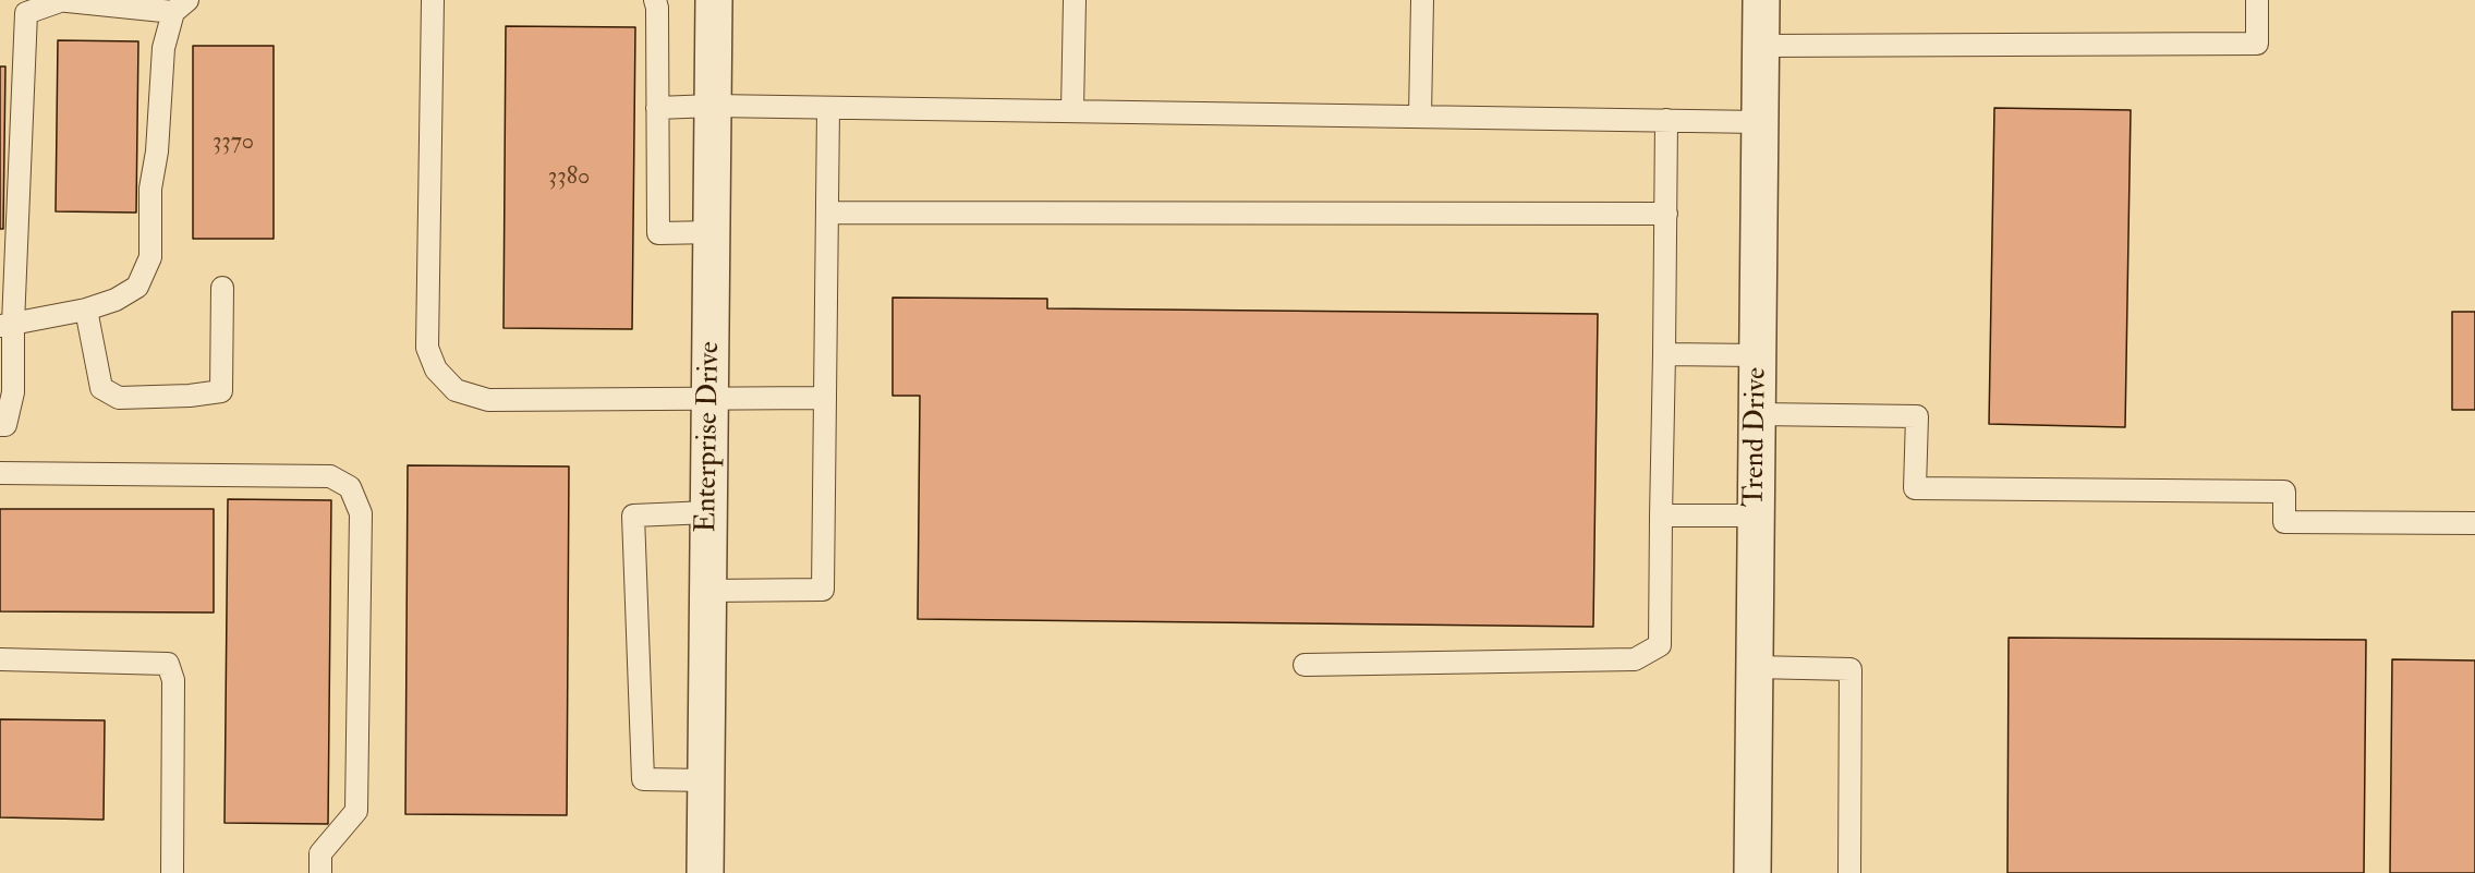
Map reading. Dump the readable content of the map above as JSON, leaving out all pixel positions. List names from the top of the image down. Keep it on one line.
{"streets":{"street":["Enterprise Drive","Trend Drive"]},"house_numbers":["3370","3380"]}
